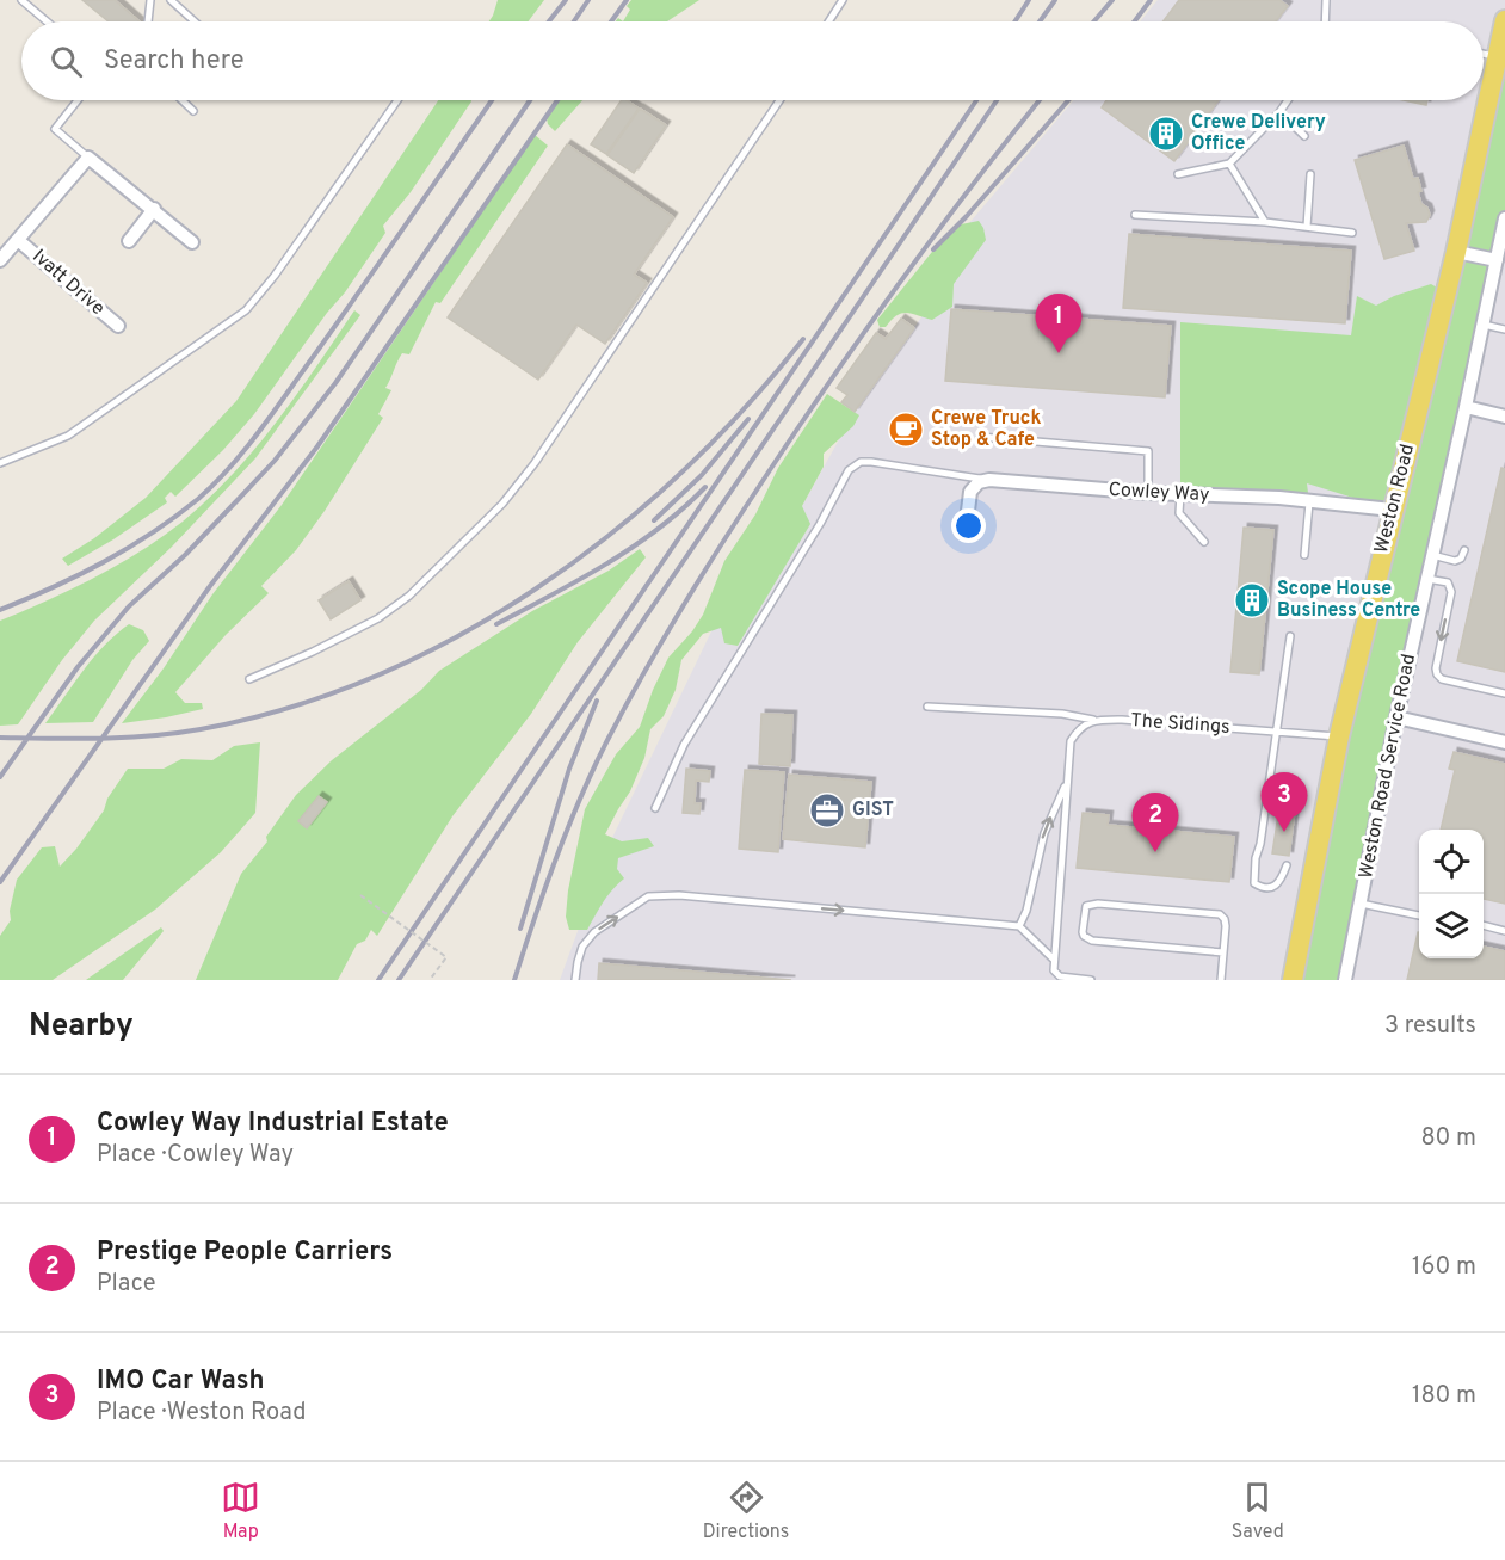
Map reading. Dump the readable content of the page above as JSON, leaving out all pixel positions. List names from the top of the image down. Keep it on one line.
{"streets":{"main road":["Weston Road"],"street":["Ivatt Drive","Cowley Way","Weston Road Service Road"],"lane":["The Sidings"]},"crossings":[["Cowley Way","Weston Road"],["Weston Road","The Sidings"]],"places":{"building":["Crewe Delivery Office","Scope House Business Centre"],"cafe":["Crewe Truck Stop & Cafe"],"office":["GIST"]},"page":{"search":"Search here","pins":["1","3","2"],"heading":["Nearby","3 results"],"list":[{"mark":"1","name":"Cowley Way Industrial Estate","note":"Place · Cowley Way","value":"80 m"},{"mark":"2","name":"Prestige People Carriers","note":"Place","value":"160 m"},{"mark":"3","name":"IMO Car Wash","note":"Place · Weston Road","value":"180 m"}],"nav":["Map","Directions","Saved"]}}
